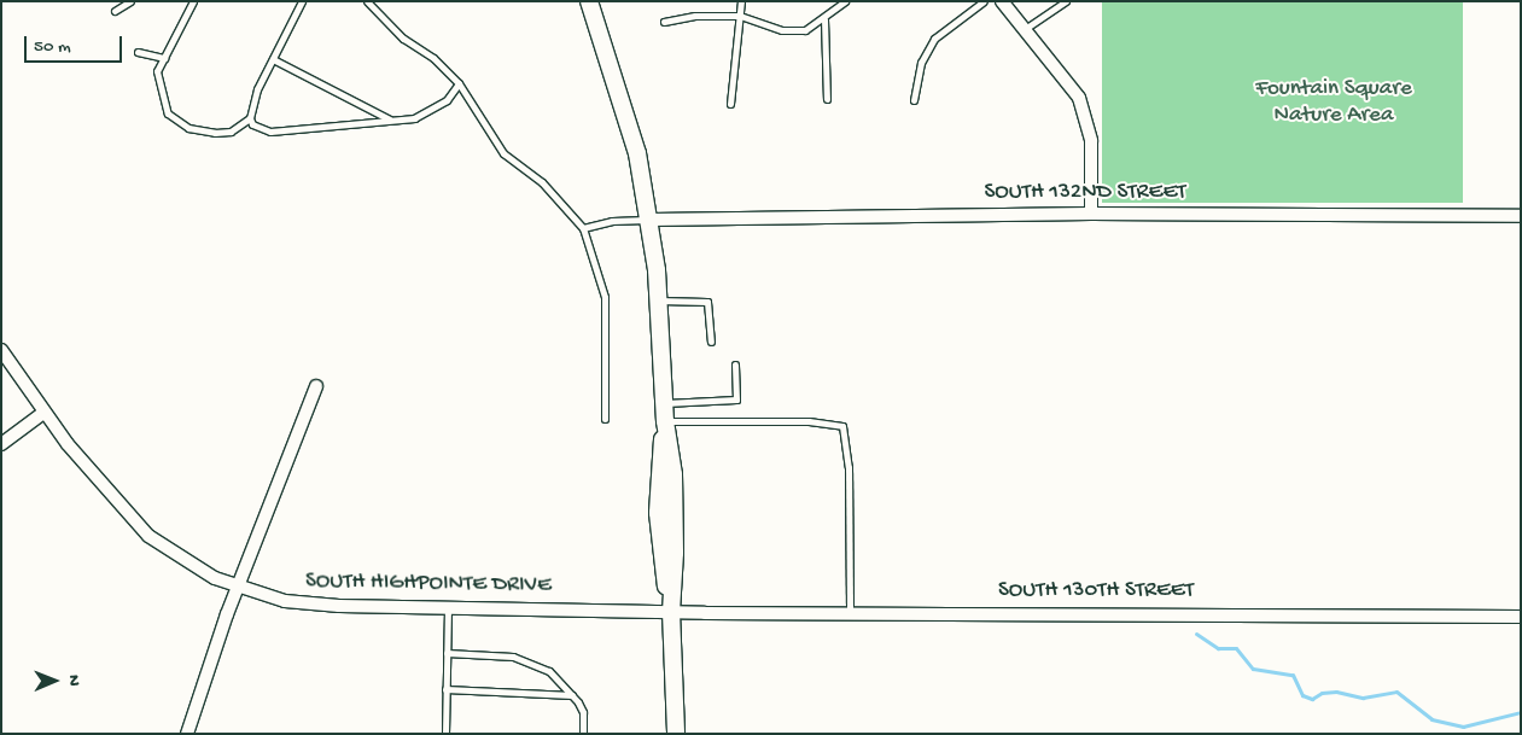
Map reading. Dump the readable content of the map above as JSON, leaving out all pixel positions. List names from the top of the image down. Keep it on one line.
{"streets":{"street":["SOUTH 132ND STREET","SOUTH HIGHPOINTE DRIVE","SOUTH 130TH STREET"]},"crossings":[["SOUTH HIGHPOINTE DRIVE","SOUTH 130TH STREET"]],"parks":["Fountain Square Nature Area"],"scale_bar":"50 m","north":"right"}
